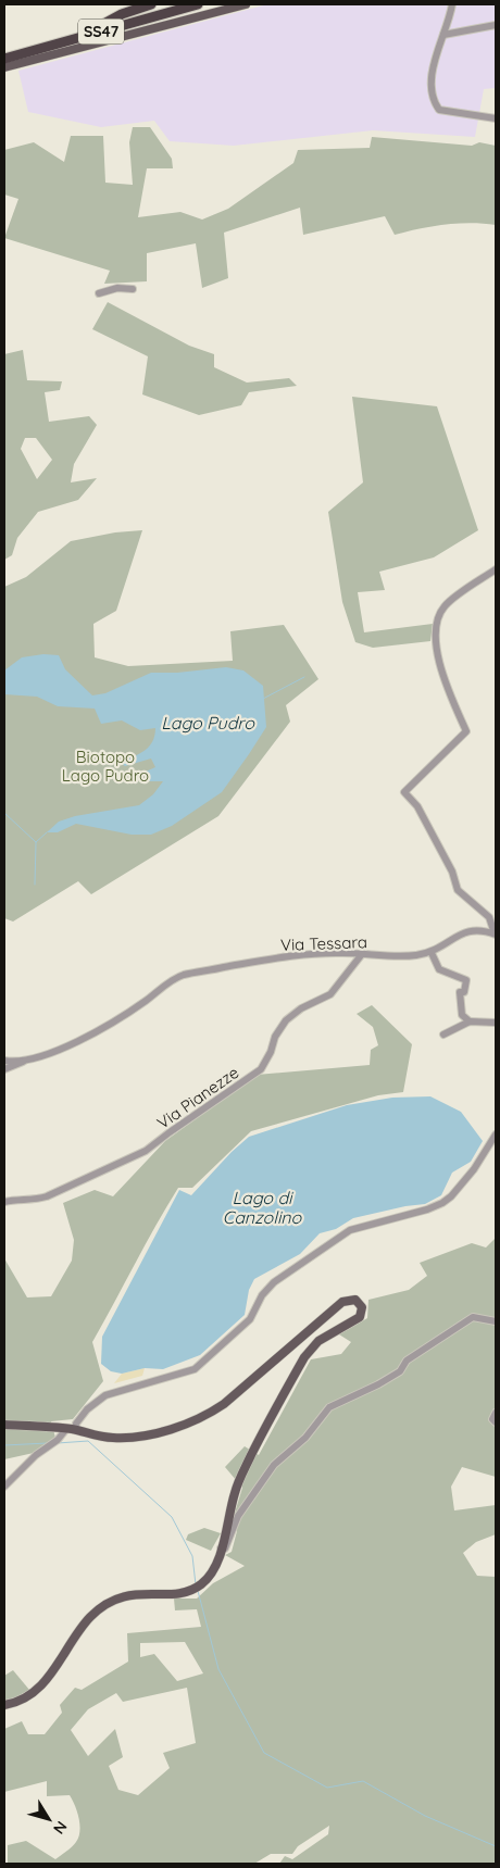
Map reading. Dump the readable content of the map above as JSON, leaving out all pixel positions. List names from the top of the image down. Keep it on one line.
{"streets":{"highway":["SS47"],"street":["Via Tessara","Via Pianezze"]},"crossings":[["Via Tessara","Via Pianezze"]],"water":["Lago Pudro","Lago di Canzolino"],"parks":["Biotopo Lago Pudro"],"north":"bottom right"}
